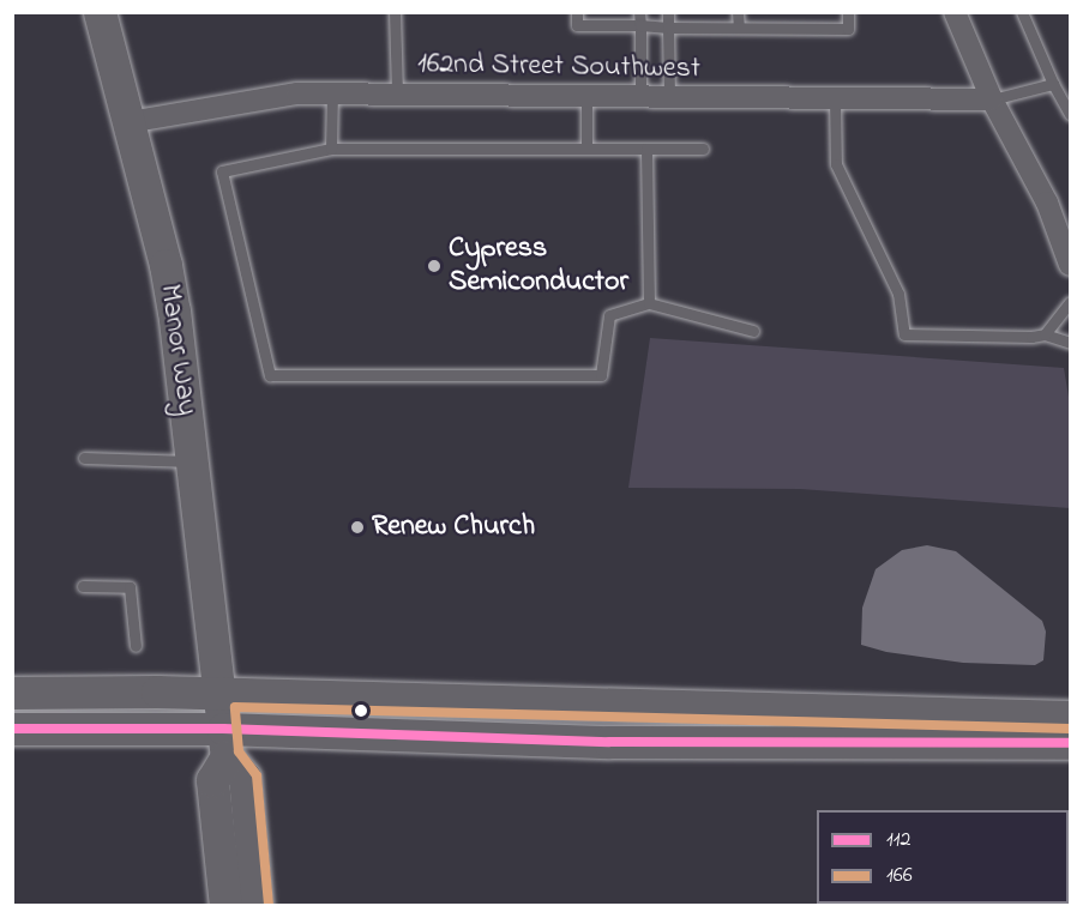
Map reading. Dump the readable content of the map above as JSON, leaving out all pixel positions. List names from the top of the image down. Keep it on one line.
{"streets":{"main road":["Manor Way"],"street":["162nd Street Southwest"]},"crossings":[["162nd Street Southwest","Manor Way"]],"places":["Cypress Semiconductor","Renew Church"],"lines":["transit line 166","transit line 112"],"legend":["112","166"]}
